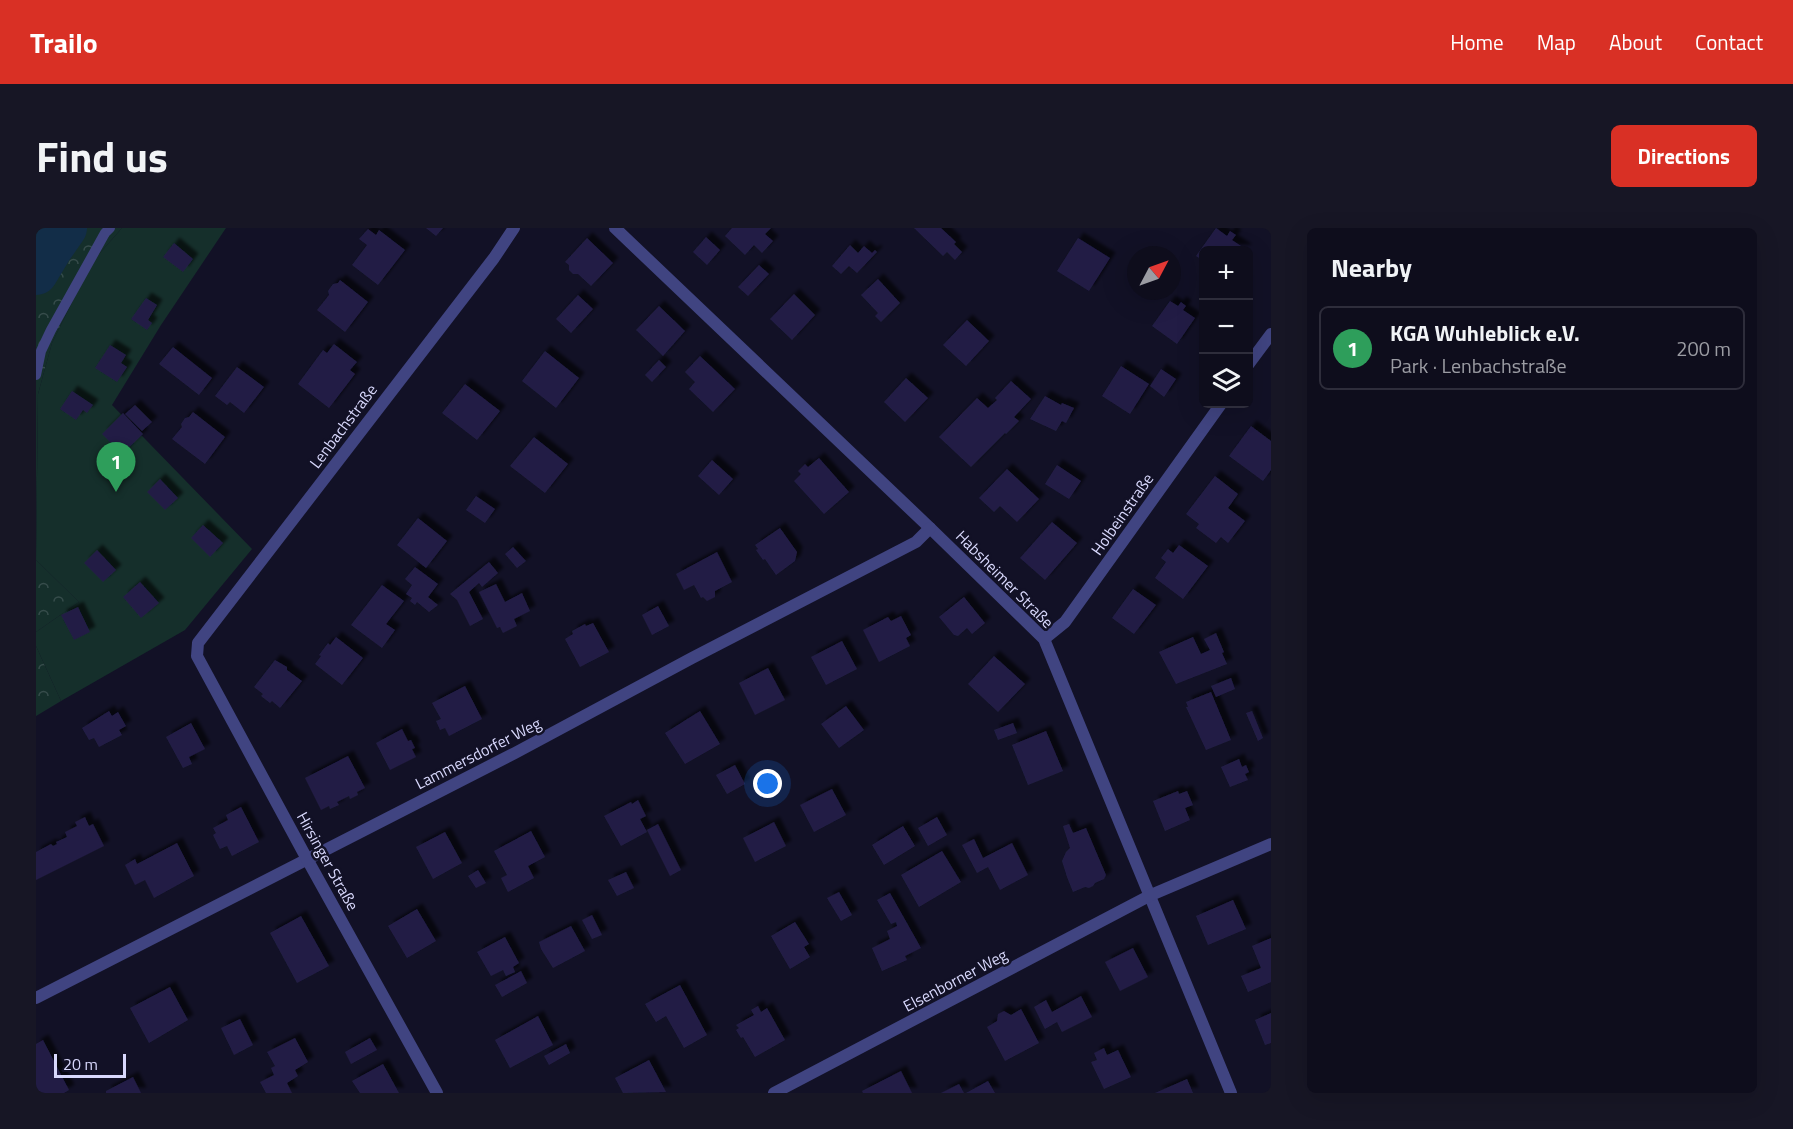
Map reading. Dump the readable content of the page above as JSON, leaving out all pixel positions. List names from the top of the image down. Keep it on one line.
{"streets":{"street":["Lenbachstraße","Holbeinstraße","Habsheimer Straße","Lammersdorfer Weg","Hirsinger Straße","Elsenborner Weg"]},"crossings":[["Lenbachstraße","Hirsinger Straße"],["Holbeinstraße","Habsheimer Straße"],["Habsheimer Straße","Lammersdorfer Weg"],["Habsheimer Straße","Elsenborner Weg"],["Lammersdorfer Weg","Hirsinger Straße"]],"scale_bar":"20 m","north":"top right","page":{"header":"Trailo","nav":["Home","Map","About","Contact"],"title":"Find us","buttons":"Directions","heading":"Nearby","map_buttons":["+","−"],"list":[{"mark":"1","name":"KGA Wuhleblick e.V.","note":"Park · Lenbachstraße","value":"200 m"}],"pins":"1","scale":"20 m"}}
